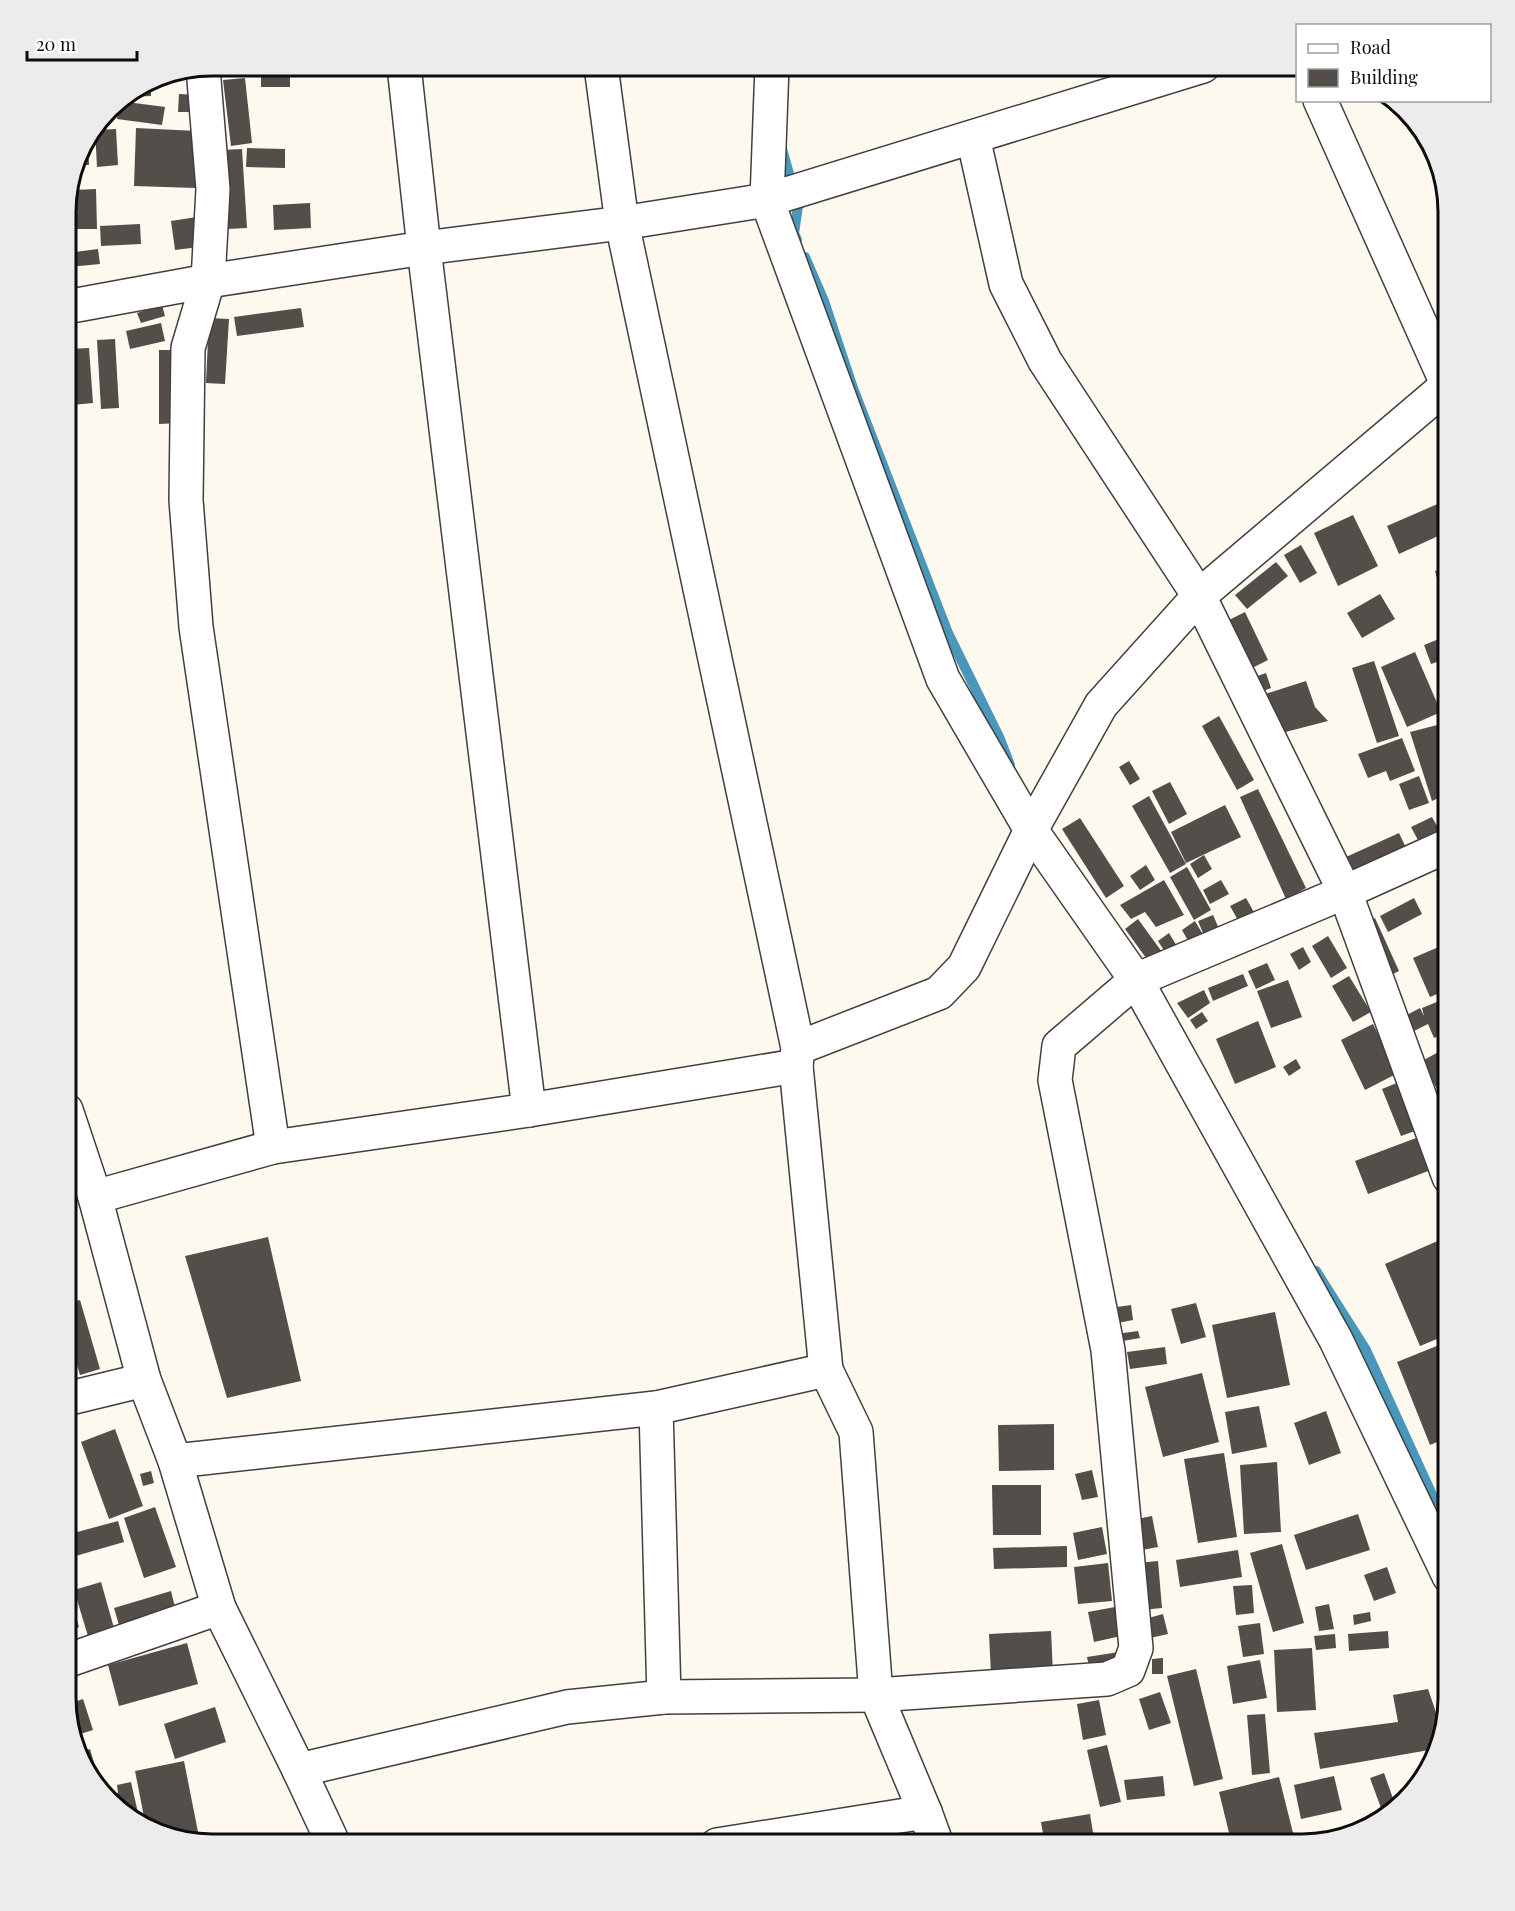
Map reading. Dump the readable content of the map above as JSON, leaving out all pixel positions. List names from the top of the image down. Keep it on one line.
{"legend":["Road","Building"],"scale_bar":"20 m"}
